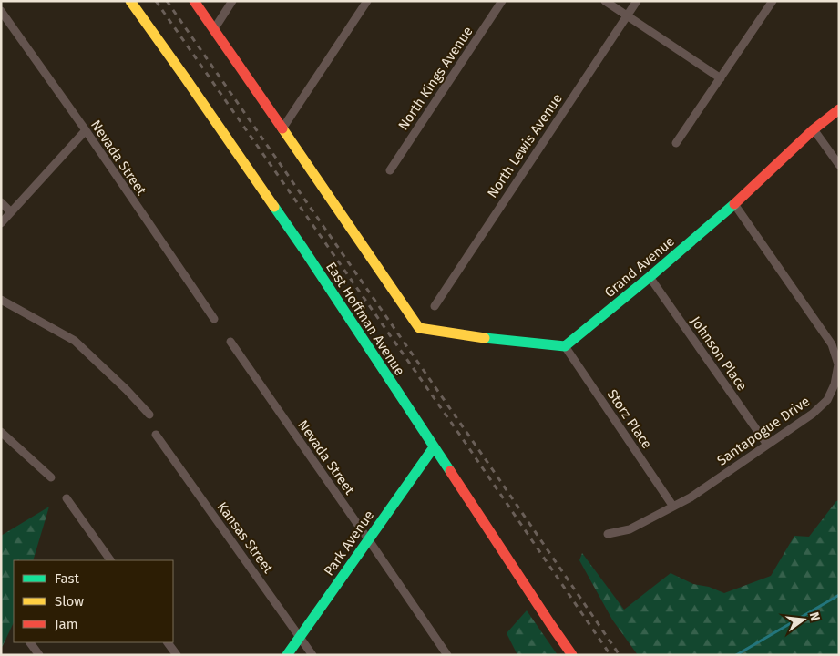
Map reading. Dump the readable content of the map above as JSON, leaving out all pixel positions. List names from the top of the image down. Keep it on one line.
{"streets":{"street":["North Kings Avenue","North Lewis Avenue","Nevada Street","Grand Avenue","East Hoffman Avenue","Johnson Place","Storz Place","Santapogue Drive","Kansas Street","Park Avenue"]},"crossings":[["Nevada Street","Park Avenue"],["Grand Avenue","Johnson Place"],["Grand Avenue","Storz Place"],["Grand Avenue","Santapogue Drive"],["East Hoffman Avenue","Park Avenue"],["Johnson Place","Santapogue Drive"],["Storz Place","Santapogue Drive"],["Kansas Street","Park Avenue"]],"legend":["Fast","Slow","Jam"],"north":"right"}
